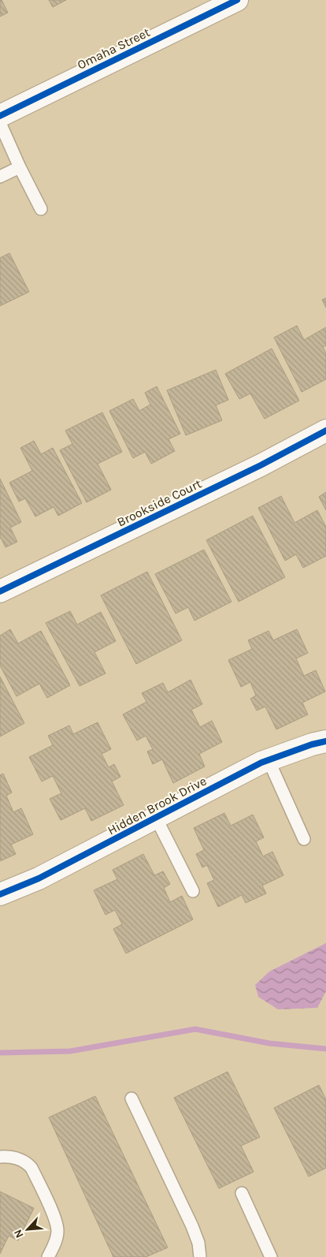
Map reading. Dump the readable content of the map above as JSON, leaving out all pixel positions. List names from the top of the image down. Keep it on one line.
{"streets":{"street":["Omaha Street","Brookside Court","Hidden Brook Drive"]},"north":"bottom left"}
